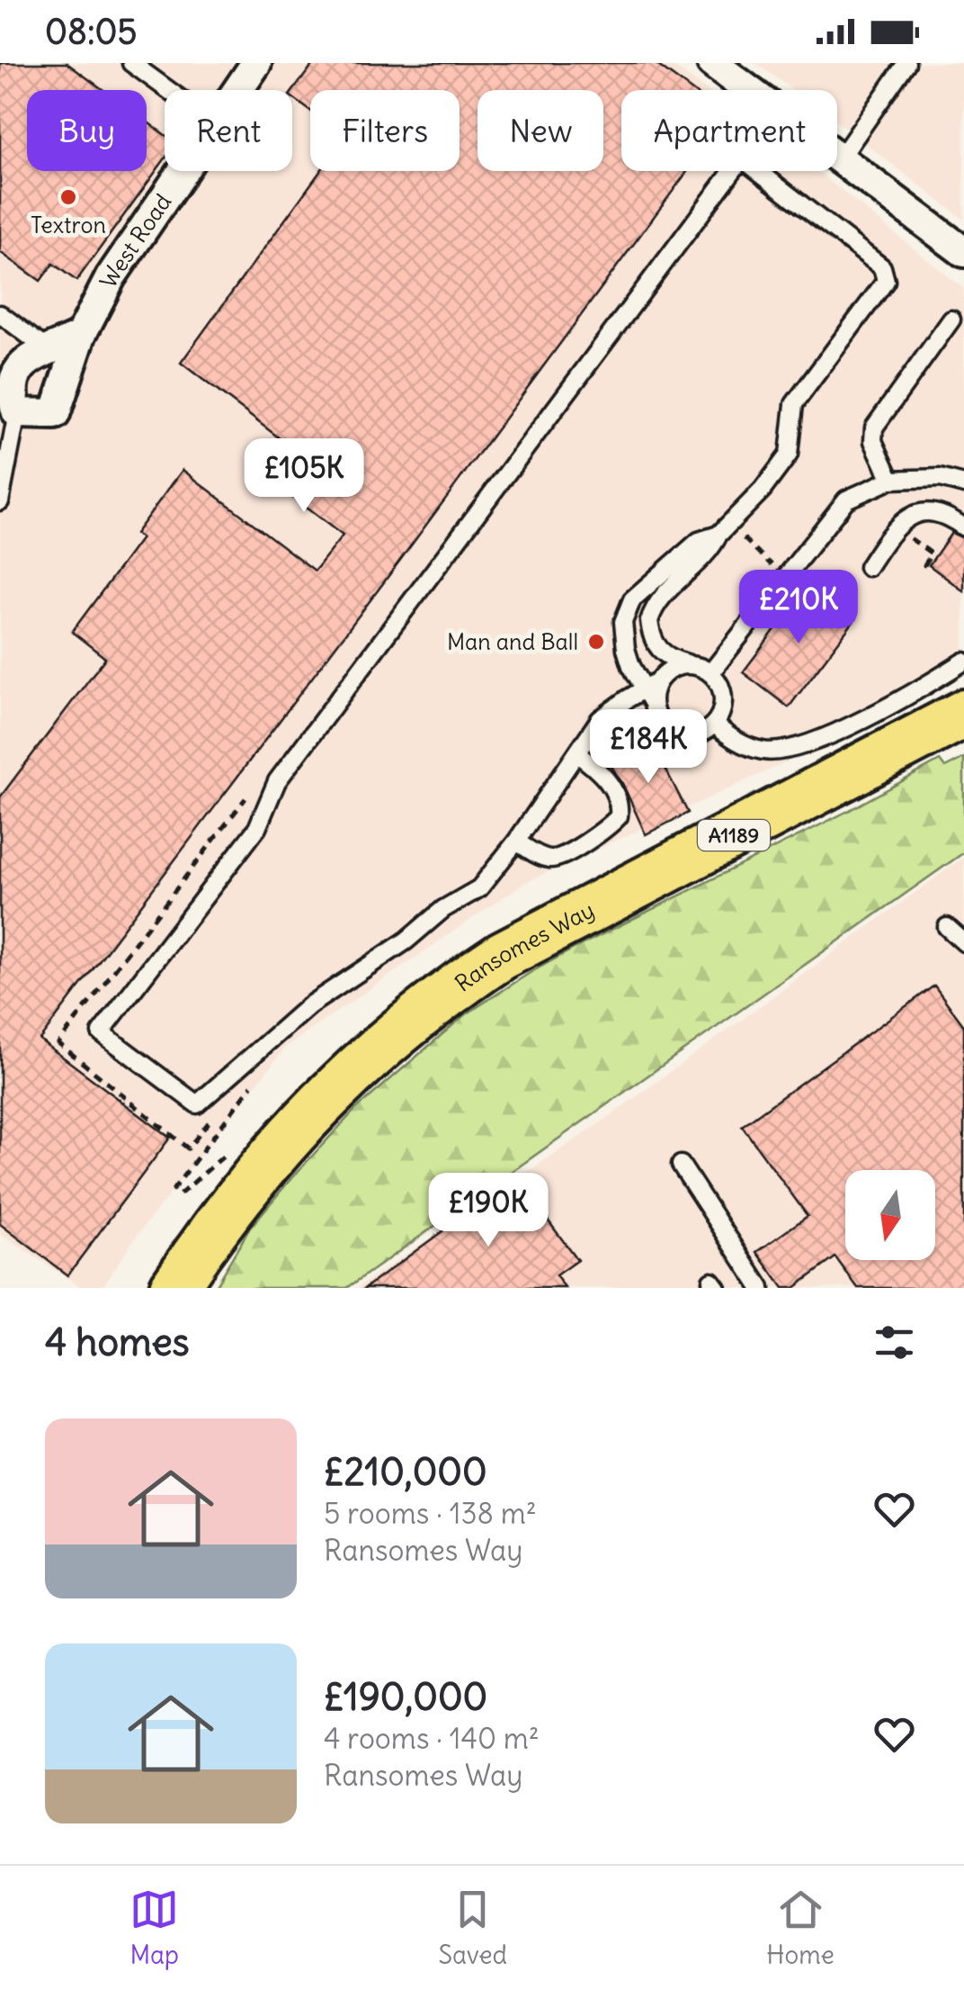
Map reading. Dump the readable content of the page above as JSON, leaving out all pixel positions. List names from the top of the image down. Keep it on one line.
{"streets":{"main road":["A1189","Ransomes Way"],"street":["West Road"]},"places":["Textron","Man and Ball"],"north":"bottom","page":{"status":"08:05","chip":["Buy","Rent","Filters","New","Apartment"],"price":["£105K","£210K","£184K","£190K"],"heading":"4 homes","list":[{"name":"£210,000","note":"5 rooms · 138 m² · Ransomes Way"},{"name":"£190,000","note":"4 rooms · 140 m² · Ransomes Way"}],"tabs":["Map","Saved","Home"]}}
